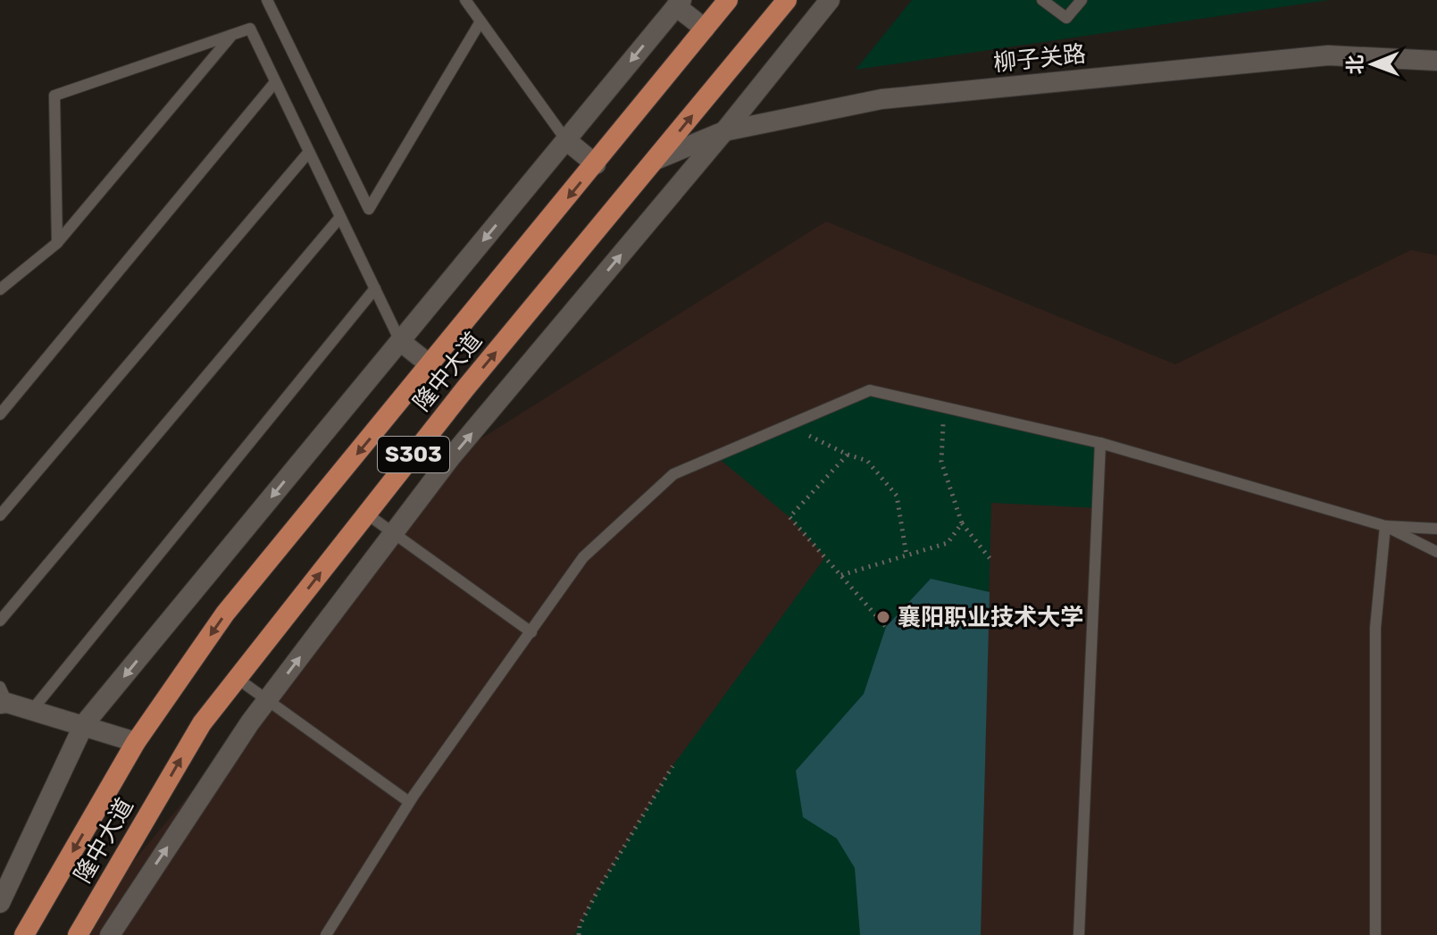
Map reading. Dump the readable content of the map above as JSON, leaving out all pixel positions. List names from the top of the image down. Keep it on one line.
{"streets":{"main road":["隆中大道","S303"],"street":["柳子关路"]},"crossings":[["柳子关路","隆中大道"]],"places":["襄阳职业技术大学"],"north":"left"}
